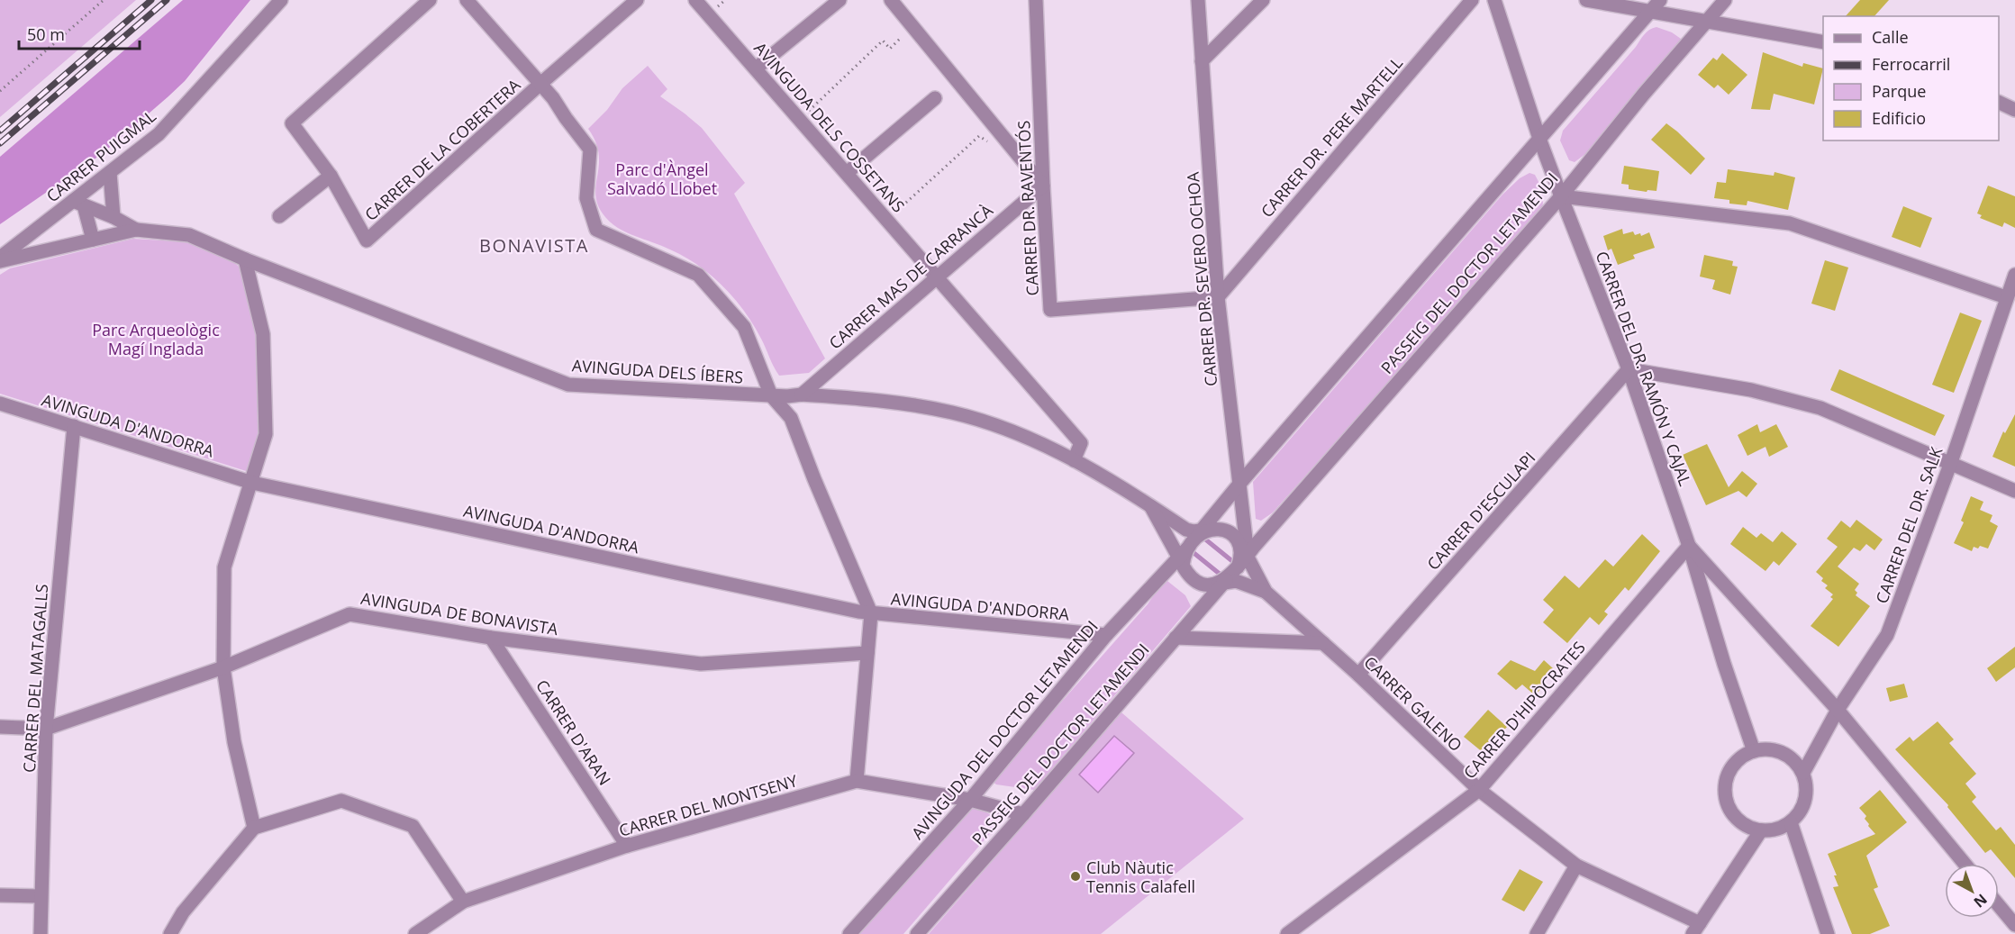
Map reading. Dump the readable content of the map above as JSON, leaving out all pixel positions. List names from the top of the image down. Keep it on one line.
{"streets":{"street":["AVINGUDA DELS COSSETANS","CARRER DR. PERE MARTELL","CARRER DE LA COBERTERA","CARRER PUIGMAL","CARRER DR. RAVENTÓS","PASSEIG DEL DOCTOR LETAMENDI","CARRER MAS DE CARRANCÀ","CARRER DR. SEVERO OCHOA","CARRER DEL DR. RAMÓN Y CAJAL","AVINGUDA DELS ÍBERS","AVINGUDA D'ANDORRA","CARRER D'ESCULAPI","CARRER DEL DR. SALK","AVINGUDA DE BONAVISTA","CARRER DEL MATAGALLS","CARRER GALENO","CARRER D'HIPÒCRATES","AVINGUDA DEL DOCTOR LETAMENDI","CARRER D'ARAN","CARRER DEL MONTSENY"]},"crossings":[["AVINGUDA DELS COSSETANS","CARRER MAS DE CARRANCÀ"],["AVINGUDA DELS COSSETANS","AVINGUDA DELS ÍBERS"],["CARRER DR. PERE MARTELL","CARRER DR. RAVENTÓS"],["CARRER DR. PERE MARTELL","CARRER DR. SEVERO OCHOA"],["CARRER PUIGMAL","AVINGUDA DELS ÍBERS"],["CARRER DR. RAVENTÓS","CARRER MAS DE CARRANCÀ"],["CARRER DR. RAVENTÓS","CARRER DR. SEVERO OCHOA"],["PASSEIG DEL DOCTOR LETAMENDI","CARRER DR. SEVERO OCHOA"],["PASSEIG DEL DOCTOR LETAMENDI","CARRER DEL DR. RAMÓN Y CAJAL"],["PASSEIG DEL DOCTOR LETAMENDI","AVINGUDA DELS ÍBERS"],["PASSEIG DEL DOCTOR LETAMENDI","CARRER GALENO"],["PASSEIG DEL DOCTOR LETAMENDI","AVINGUDA DEL DOCTOR LETAMENDI"],["PASSEIG DEL DOCTOR LETAMENDI","CARRER DEL MONTSENY"],["CARRER MAS DE CARRANCÀ","AVINGUDA DELS ÍBERS"],["CARRER DR. SEVERO OCHOA","CARRER GALENO"],["CARRER DEL DR. RAMÓN Y CAJAL","CARRER D'ESCULAPI"],["CARRER DEL DR. RAMÓN Y CAJAL","CARRER DEL DR. SALK"],["CARRER DEL DR. RAMÓN Y CAJAL","CARRER D'HIPÒCRATES"],["AVINGUDA DELS ÍBERS","CARRER GALENO"],["AVINGUDA DELS ÍBERS","AVINGUDA DEL DOCTOR LETAMENDI"],["AVINGUDA D'ANDORRA","CARRER DEL MATAGALLS"],["AVINGUDA D'ANDORRA","AVINGUDA DEL DOCTOR LETAMENDI"],["CARRER D'ESCULAPI","CARRER GALENO"],["AVINGUDA DE BONAVISTA","CARRER DEL MATAGALLS"],["AVINGUDA DE BONAVISTA","CARRER D'ARAN"],["CARRER GALENO","CARRER D'HIPÒCRATES"],["CARRER GALENO","AVINGUDA DEL DOCTOR LETAMENDI"],["AVINGUDA DEL DOCTOR LETAMENDI","CARRER DEL MONTSENY"],["CARRER D'ARAN","CARRER DEL MONTSENY"]],"districts":["BONAVISTA"],"parks":["Parc d'Àngel Salvadó Llobet","Parc Arqueològic Magí Inglada"],"places":["Club Nàutic Tennis Calafell"],"legend":["Calle","Ferrocarril","Parque","Edificio"],"scale_bar":"50 m","north":"bottom right"}
